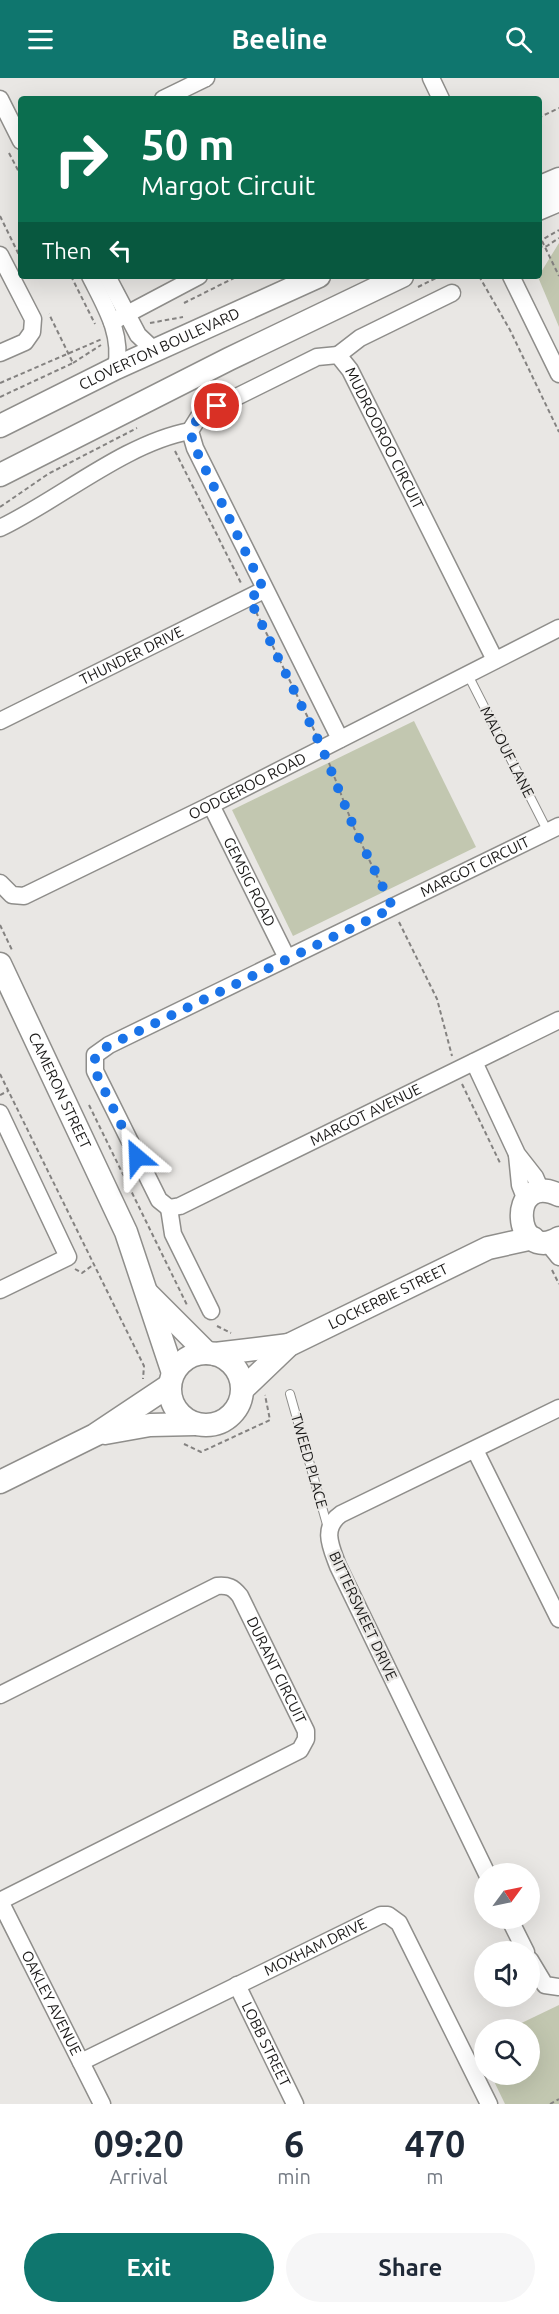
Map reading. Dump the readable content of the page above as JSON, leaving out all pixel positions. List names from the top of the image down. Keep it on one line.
{"streets":{"street":["CLOVERTON BOULEVARD","MUDROOROO CIRCUIT","THUNDER DRIVE","OODGEROO ROAD","MARGOT CIRCUIT","GEMSIG ROAD","CAMERON STREET","MARGOT AVENUE","LOCKERBIE STREET","BITTERSWEET DRIVE","DURANT CIRCUIT","MOXHAM DRIVE","OAKLEY AVENUE","LOBB STREET"],"lane":["MALOUF LANE","TWEED PLACE"]},"crossings":[["MUDROOROO CIRCUIT","OODGEROO ROAD"],["MALOUF LANE","OODGEROO ROAD"],["MALOUF LANE","MARGOT CIRCUIT"],["OODGEROO ROAD","GEMSIG ROAD"],["MARGOT CIRCUIT","GEMSIG ROAD"],["MARGOT CIRCUIT","MARGOT AVENUE"],["TWEED PLACE","BITTERSWEET DRIVE"],["DURANT CIRCUIT","OAKLEY AVENUE"],["MOXHAM DRIVE","OAKLEY AVENUE"],["MOXHAM DRIVE","LOBB STREET"]],"north":"top right","page":{"header":"Beeline","turn":["50 m","Margot Circuit"],"then":"Then","eta":["09:20","Arrival","6","min","470","m"],"buttons":["Exit","Share"]}}
